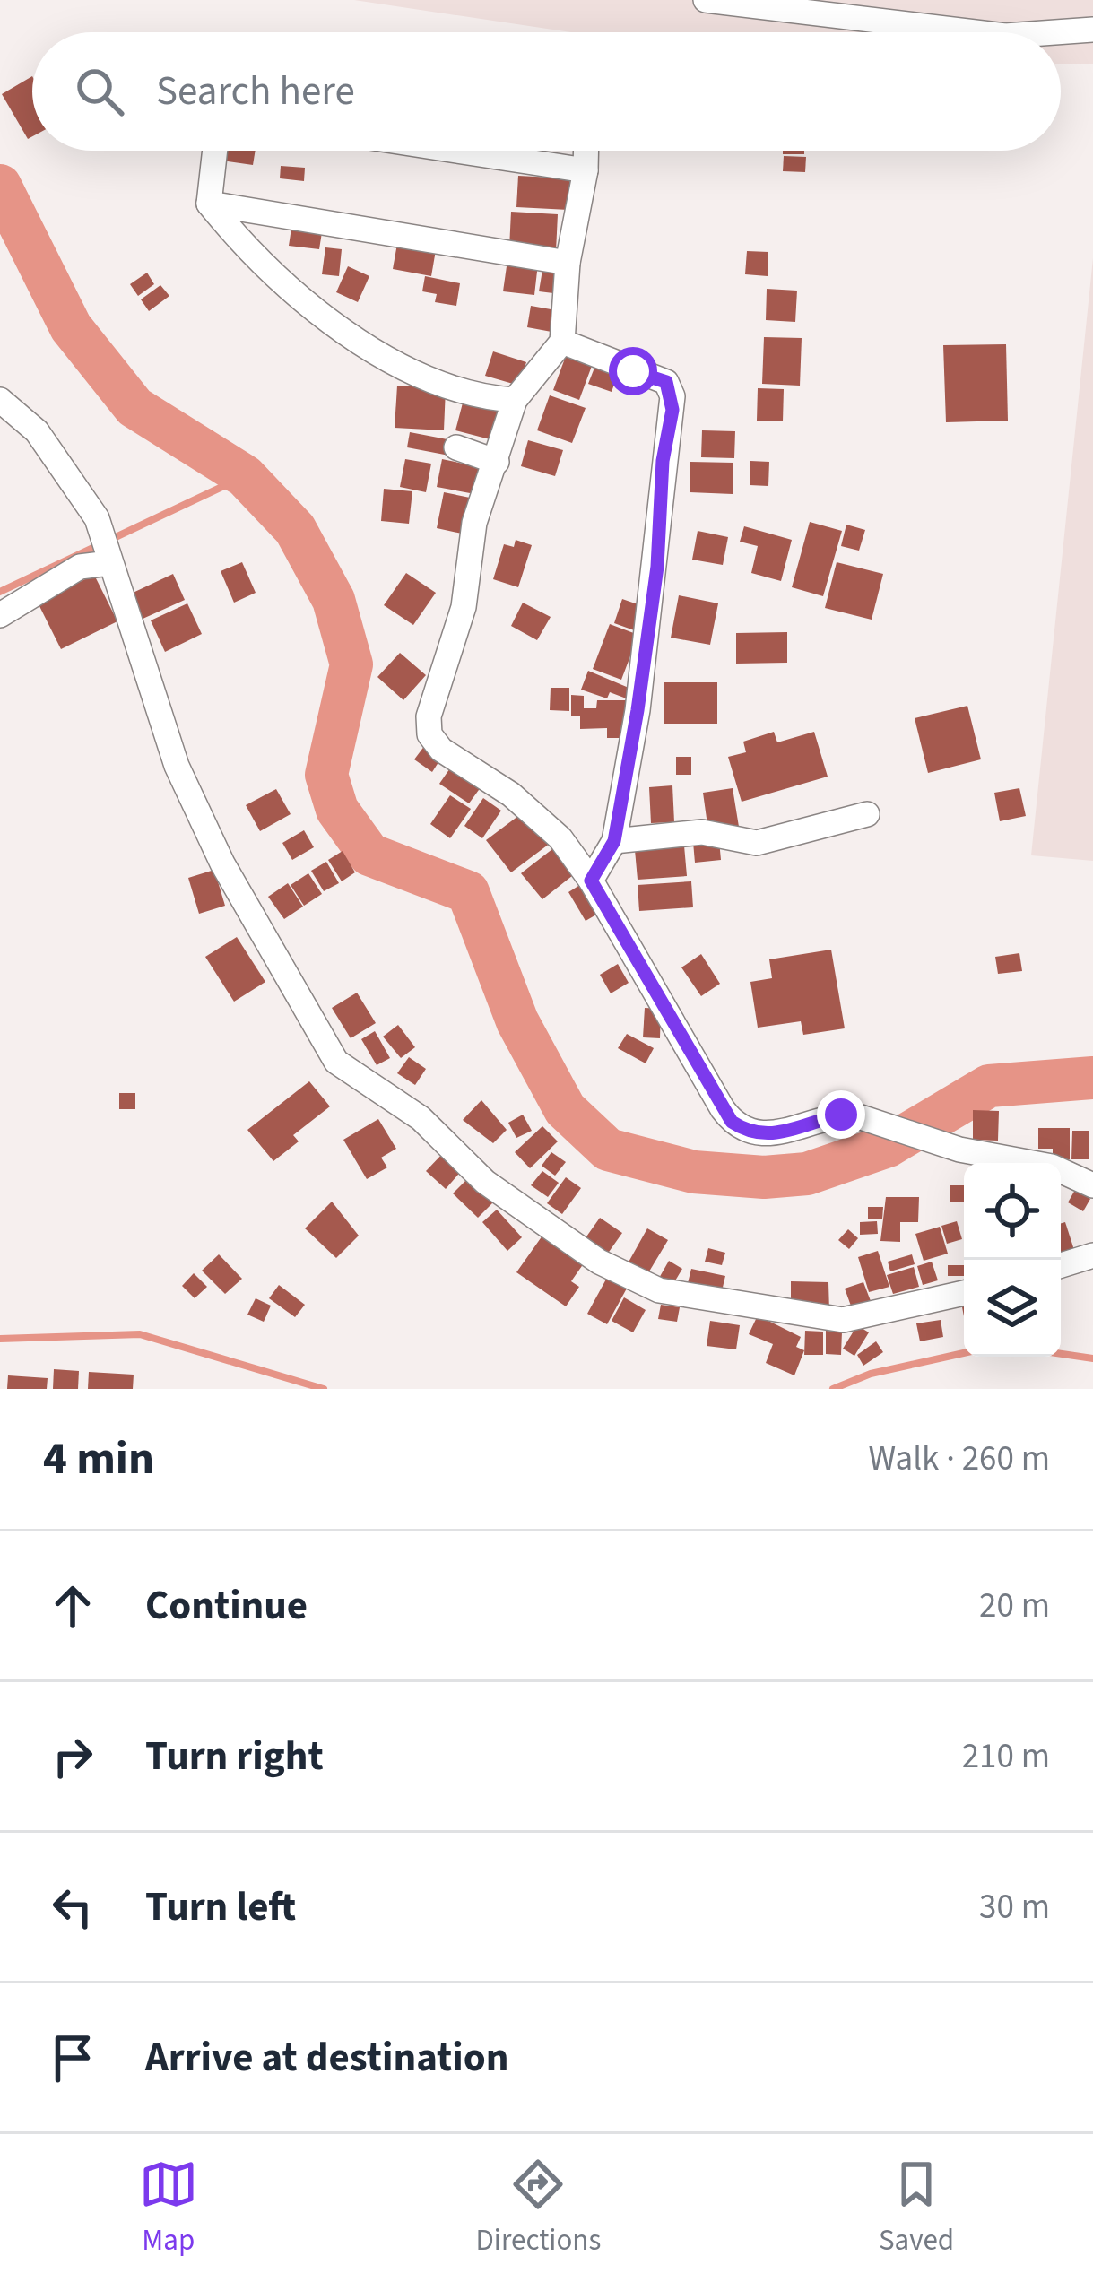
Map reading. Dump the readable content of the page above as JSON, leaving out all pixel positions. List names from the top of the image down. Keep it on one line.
{"page":{"search":"Search here","heading":["4 min","Walk · 260 m"],"list":[["Continue","20 m"],["Turn right","210 m"],["Turn left","30 m"],"Arrive at destination"],"nav":["Map","Directions","Saved"]}}
